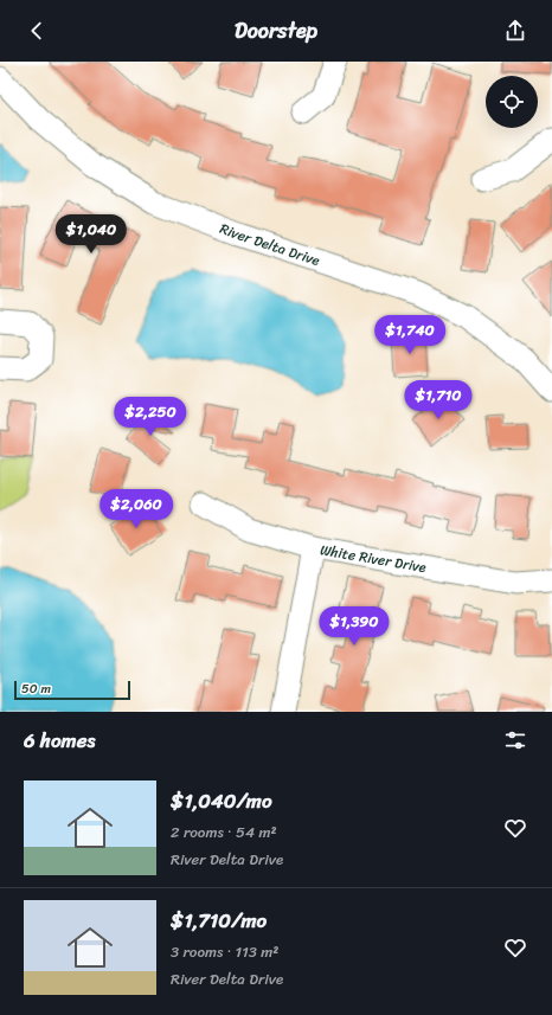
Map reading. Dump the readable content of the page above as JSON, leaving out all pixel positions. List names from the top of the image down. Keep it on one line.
{"streets":{"street":["River Delta Drive","White River Drive"]},"scale_bar":"50 m","page":{"header":"Doorstep","price":["$1,040","$1,740","$1,710","$2,250","$2,060","$1,390"],"scale":"50 m","heading":"6 homes","list":[{"name":"$1,040/mo","note":"2 rooms · 54 m² · River Delta Drive"},{"name":"$1,710/mo","note":"3 rooms · 113 m² · River Delta Drive"}]}}
